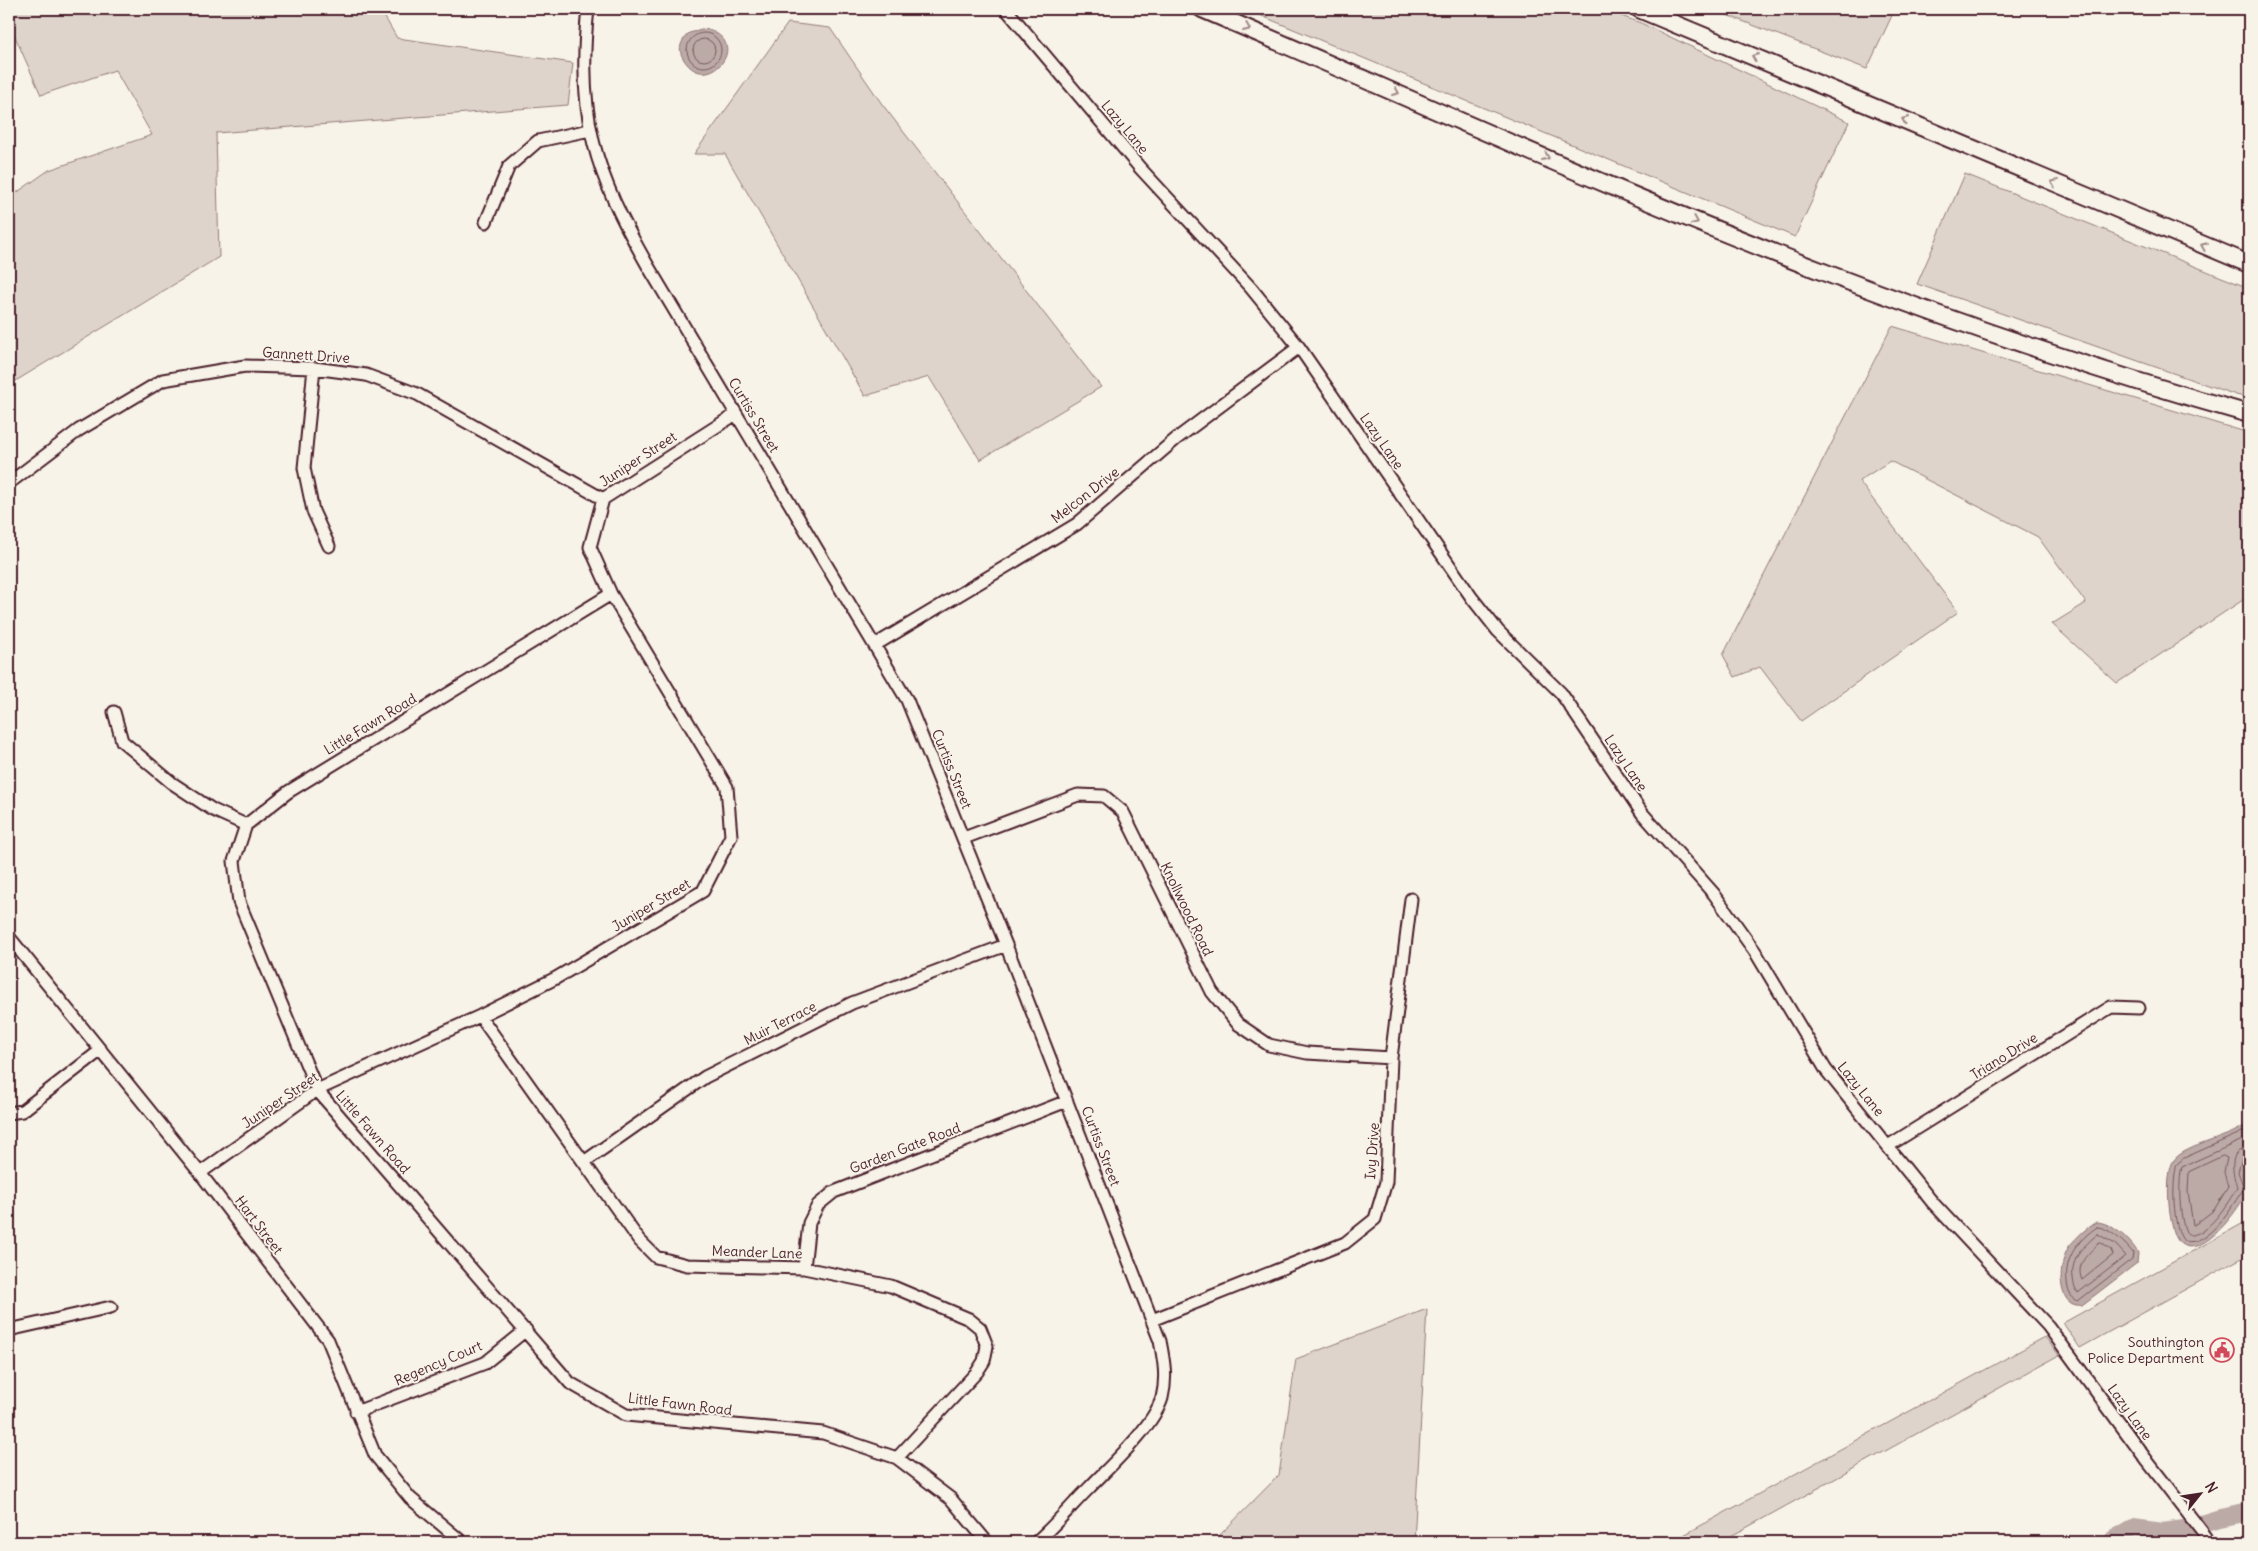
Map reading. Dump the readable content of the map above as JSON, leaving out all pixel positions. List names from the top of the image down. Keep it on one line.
{"streets":{"street":["Lazy Lane","Gannett Drive","Curtiss Street","Juniper Street","Melcon Drive","Little Fawn Road","Knollwood Road","Muir Terrace","Triano Drive","Garden Gate Road","Ivy Drive","Hart Street","Meander Lane","Regency Court"]},"crossings":[["Lazy Lane","Melcon Drive"],["Lazy Lane","Triano Drive"],["Gannett Drive","Juniper Street"],["Curtiss Street","Juniper Street"],["Curtiss Street","Melcon Drive"],["Curtiss Street","Knollwood Road"],["Curtiss Street","Muir Terrace"],["Curtiss Street","Garden Gate Road"],["Curtiss Street","Ivy Drive"],["Juniper Street","Little Fawn Road"],["Juniper Street","Hart Street"],["Juniper Street","Meander Lane"],["Little Fawn Road","Meander Lane"],["Little Fawn Road","Regency Court"],["Knollwood Road","Ivy Drive"],["Muir Terrace","Meander Lane"],["Garden Gate Road","Meander Lane"],["Hart Street","Regency Court"]],"places":{"public building":["Southington Police Department"]},"north":"top right"}
